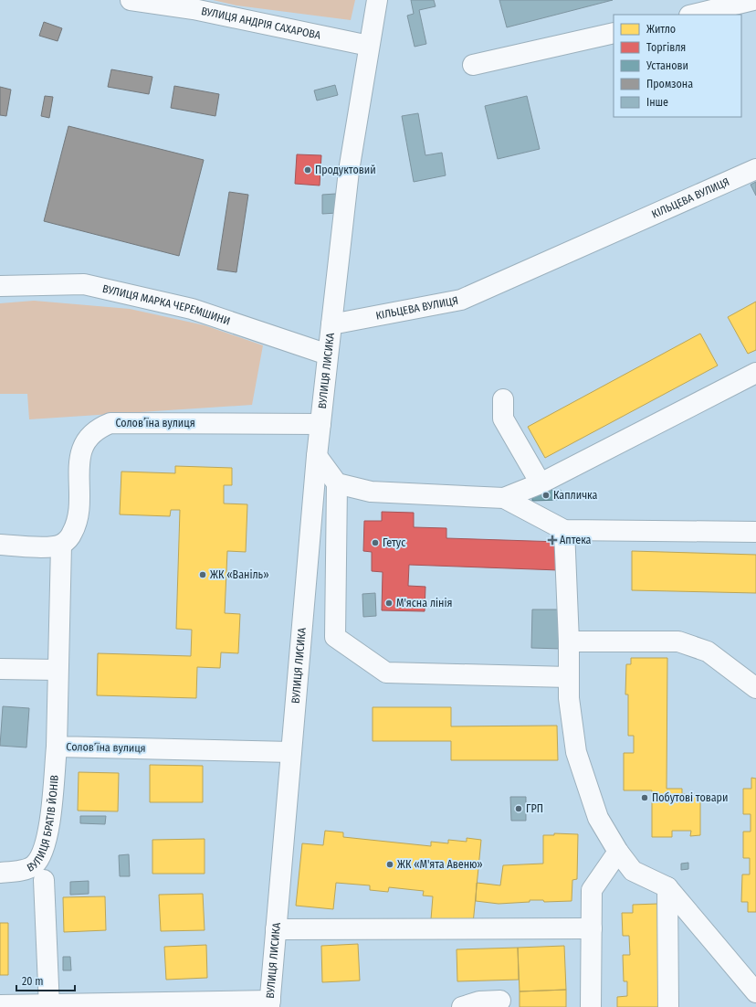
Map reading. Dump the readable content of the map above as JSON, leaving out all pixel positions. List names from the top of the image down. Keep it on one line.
{"streets":{"street":["ВУЛИЦЯ АНДРІЯ САХАРОВА","КІЛЬЦЕВА ВУЛИЦЯ","ВУЛИЦЯ МАРКА ЧЕРЕМШИНИ","ВУЛИЦЯ ЛИСИКА","Соловʼїна вулиця","ВУЛИЦЯ БРАТІВ ЙОНІВ"]},"crossings":[["КІЛЬЦЕВА ВУЛИЦЯ","ВУЛИЦЯ ЛИСИКА"],["ВУЛИЦЯ МАРКА ЧЕРЕМШИНИ","ВУЛИЦЯ ЛИСИКА"],["ВУЛИЦЯ ЛИСИКА","Соловʼїна вулиця"],["Соловʼїна вулиця","ВУЛИЦЯ БРАТІВ ЙОНІВ"]],"places":{"other":["Продуктовий","Капличка","Гетус","ЖК «Ваніль»","М'ясна лінія","Побутові товари","ГРП","ЖК «М'ята Авеню»"],"health":["Аптека"]},"legend":["Житло","Торгівля","Установи","Промзона","Інше"],"scale_bar":"20 m"}
